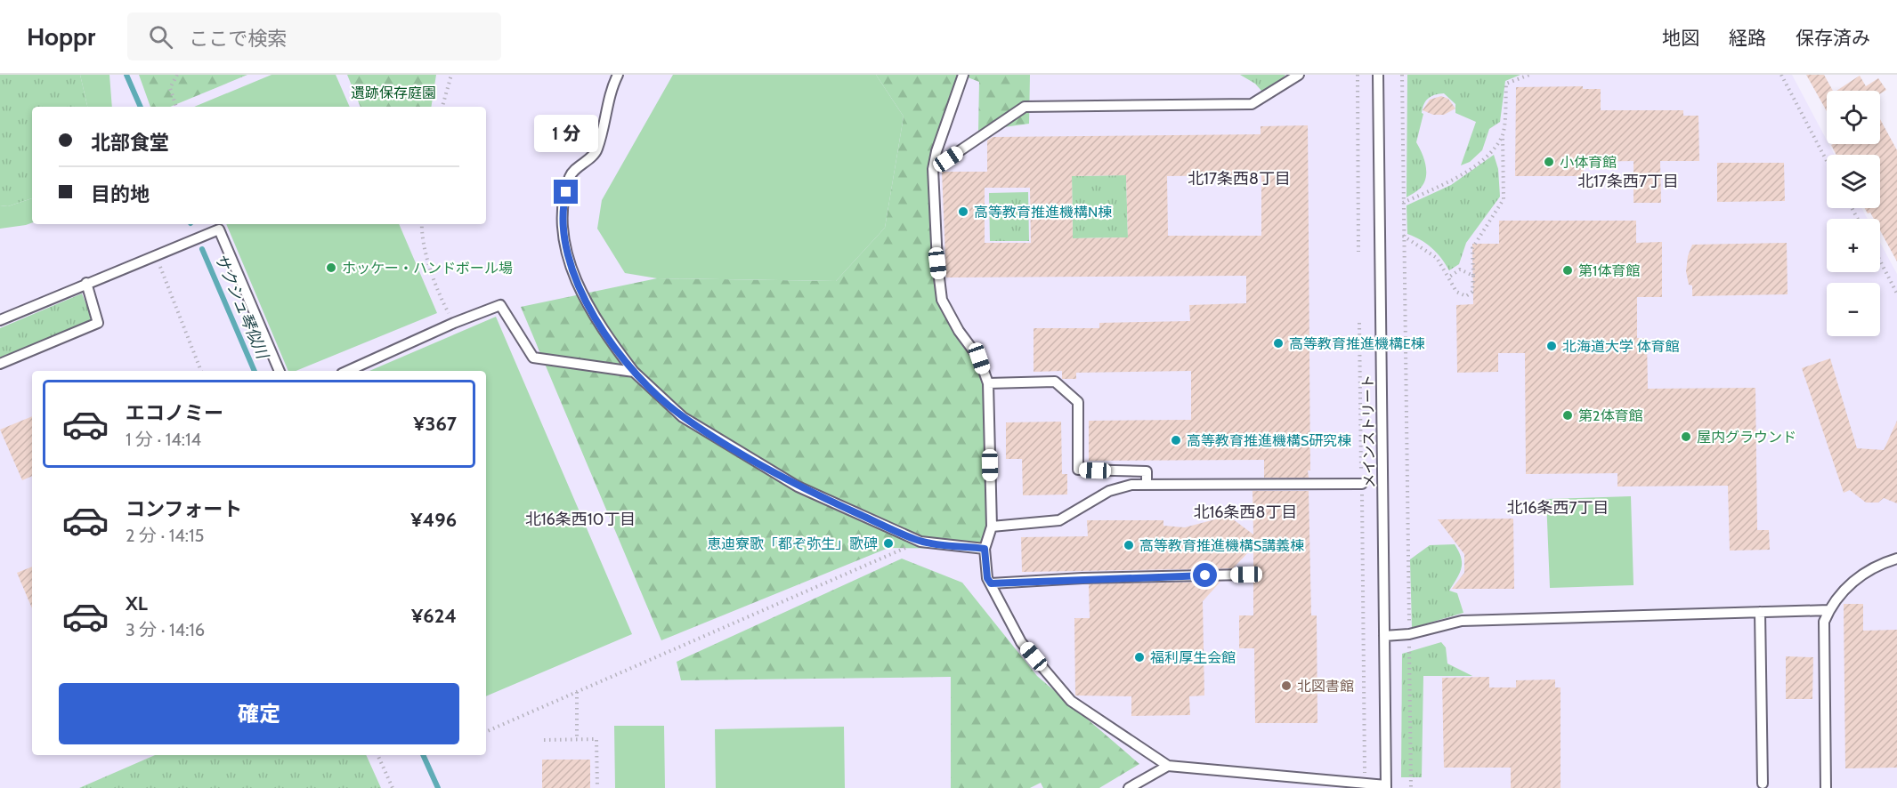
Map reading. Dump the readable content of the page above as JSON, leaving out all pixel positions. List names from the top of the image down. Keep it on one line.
{"streets":{"lane":["メインストリート"]},"districts":["北17条西8丁目","北17条西7丁目","北16条西7丁目","北16条西8丁目","北16条西10丁目"],"water":["サクシュ琴似川"],"parks":["遺跡保存庭園"],"places":["小体育館","高等教育推進機構N棟","ホッケー・ハンドボール場","第1体育館","高等教育推進機構E棟","北海道大学 体育館","第2体育館","屋内グラウンド","高等教育推進機構S研究棟","恵迪寮歌「都ぞ弥生」歌碑","高等教育推進機構S講義棟","福利厚生会館","北図書館"],"page":{"header":"Hoppr","search":"ここで検索","nav":["地図","経路","保存済み"],"map_buttons":["+","−"],"banner":["北部食堂","目的地"],"bubble":"1 分","list":[{"name":"エコノミー","note":"1 分 · 14:14","value":"¥367"},{"name":"コンフォート","note":"2 分 · 14:15","value":"¥496"},{"name":"XL","note":"3 分 · 14:16","value":"¥624"}],"buttons":"確定"}}
